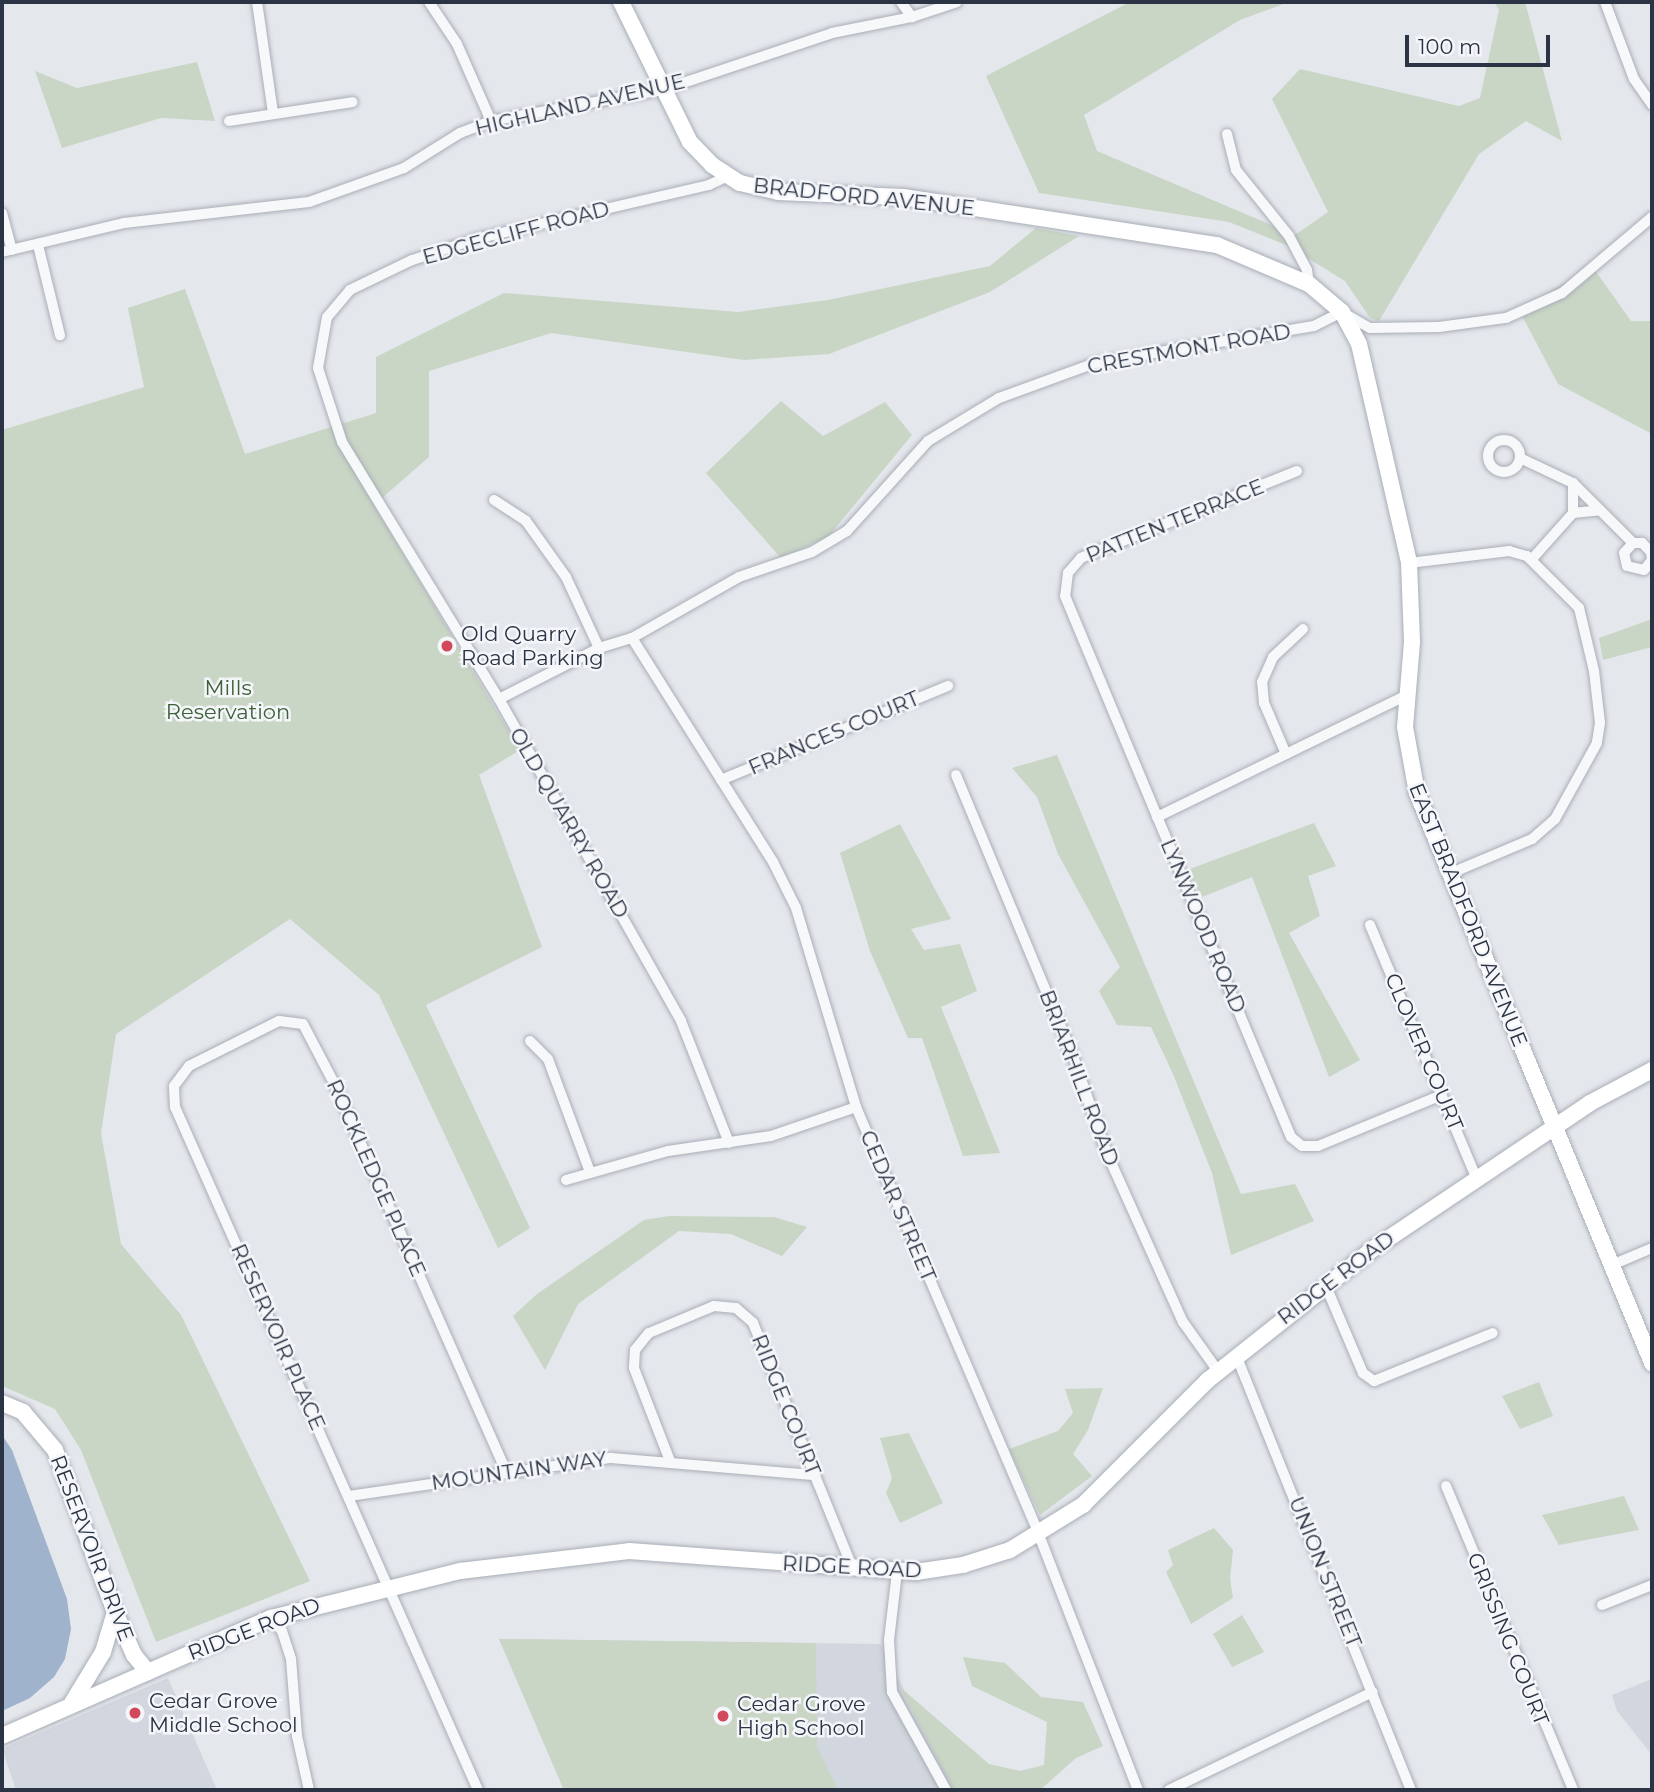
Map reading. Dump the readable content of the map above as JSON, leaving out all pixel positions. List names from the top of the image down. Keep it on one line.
{"streets":{"street":["HIGHLAND AVENUE","BRADFORD AVENUE","EDGECLIFF ROAD","CRESTMONT ROAD","PATTEN TERRACE","FRANCES COURT","OLD QUARRY ROAD","EAST BRADFORD AVENUE","LYNWOOD ROAD","CLOVER COURT","BRIARHILL ROAD","ROCKLEDGE PLACE","CEDAR STREET","RIDGE ROAD","RESERVOIR PLACE","RIDGE COURT","MOUNTAIN WAY","RESERVOIR DRIVE","UNION STREET","GRISSING COURT"]},"crossings":[["HIGHLAND AVENUE","BRADFORD AVENUE"],["BRADFORD AVENUE","EDGECLIFF ROAD"],["BRADFORD AVENUE","EAST BRADFORD AVENUE"],["EDGECLIFF ROAD","OLD QUARRY ROAD"],["CRESTMONT ROAD","OLD QUARRY ROAD"],["CRESTMONT ROAD","EAST BRADFORD AVENUE"],["CRESTMONT ROAD","CEDAR STREET"],["PATTEN TERRACE","LYNWOOD ROAD"],["FRANCES COURT","CEDAR STREET"],["EAST BRADFORD AVENUE","LYNWOOD ROAD"],["EAST BRADFORD AVENUE","RIDGE ROAD"],["LYNWOOD ROAD","CLOVER COURT"],["CLOVER COURT","RIDGE ROAD"],["BRIARHILL ROAD","RIDGE ROAD"],["ROCKLEDGE PLACE","RESERVOIR PLACE"],["ROCKLEDGE PLACE","MOUNTAIN WAY"],["CEDAR STREET","RIDGE ROAD"],["RIDGE ROAD","RESERVOIR PLACE"],["RIDGE ROAD","RIDGE COURT"],["RIDGE ROAD","RESERVOIR DRIVE"],["RIDGE ROAD","UNION STREET"],["RESERVOIR PLACE","MOUNTAIN WAY"],["RIDGE COURT","MOUNTAIN WAY"]],"parks":["Mills Reservation"],"places":["Old Quarry Road Parking","Cedar Grove Middle School","Cedar Grove High School"],"scale_bar":"100 m"}
